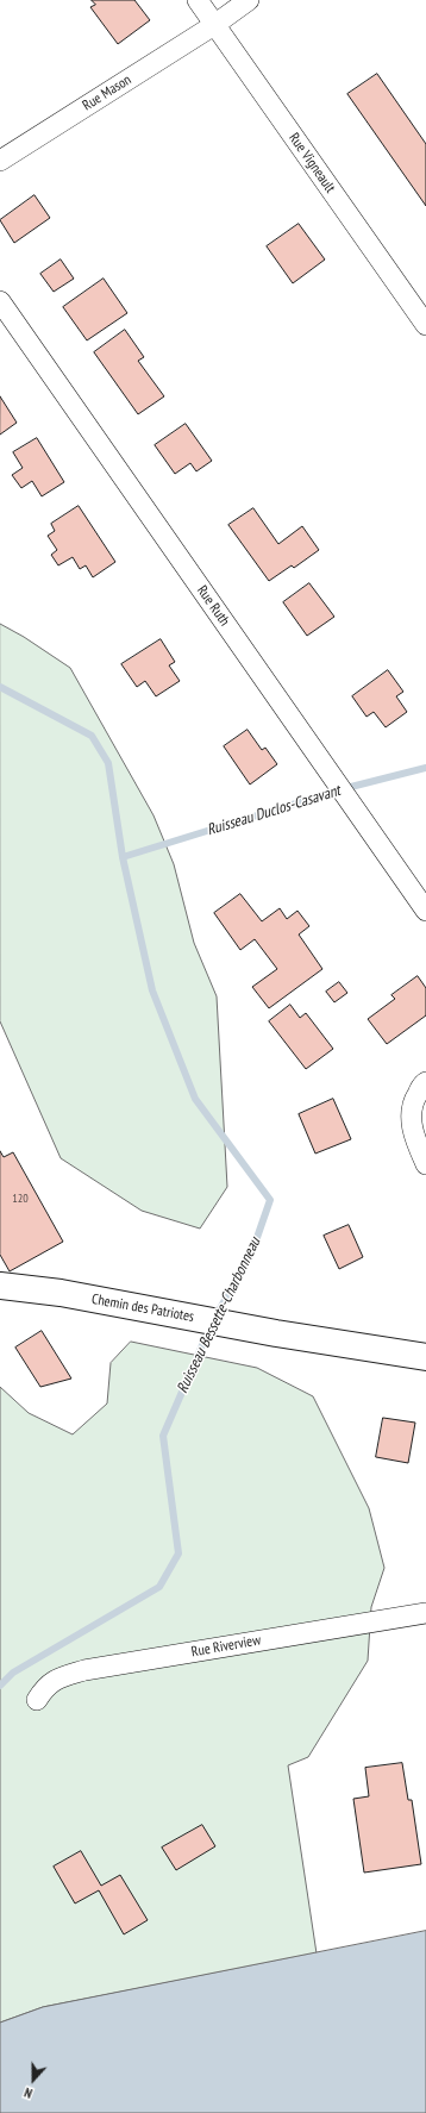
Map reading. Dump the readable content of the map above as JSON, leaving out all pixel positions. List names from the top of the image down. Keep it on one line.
{"streets":{"main road":["Chemin des Patriotes"],"street":["Rue Mason","Rue Vigneault","Rue Ruth","Rue Riverview"]},"crossings":[["Rue Mason","Rue Vigneault"]],"water":["Ruisseau Duclos-Casavant","Ruisseau Bessette-Charbonneau"],"house_numbers":["120"],"north":"bottom"}
